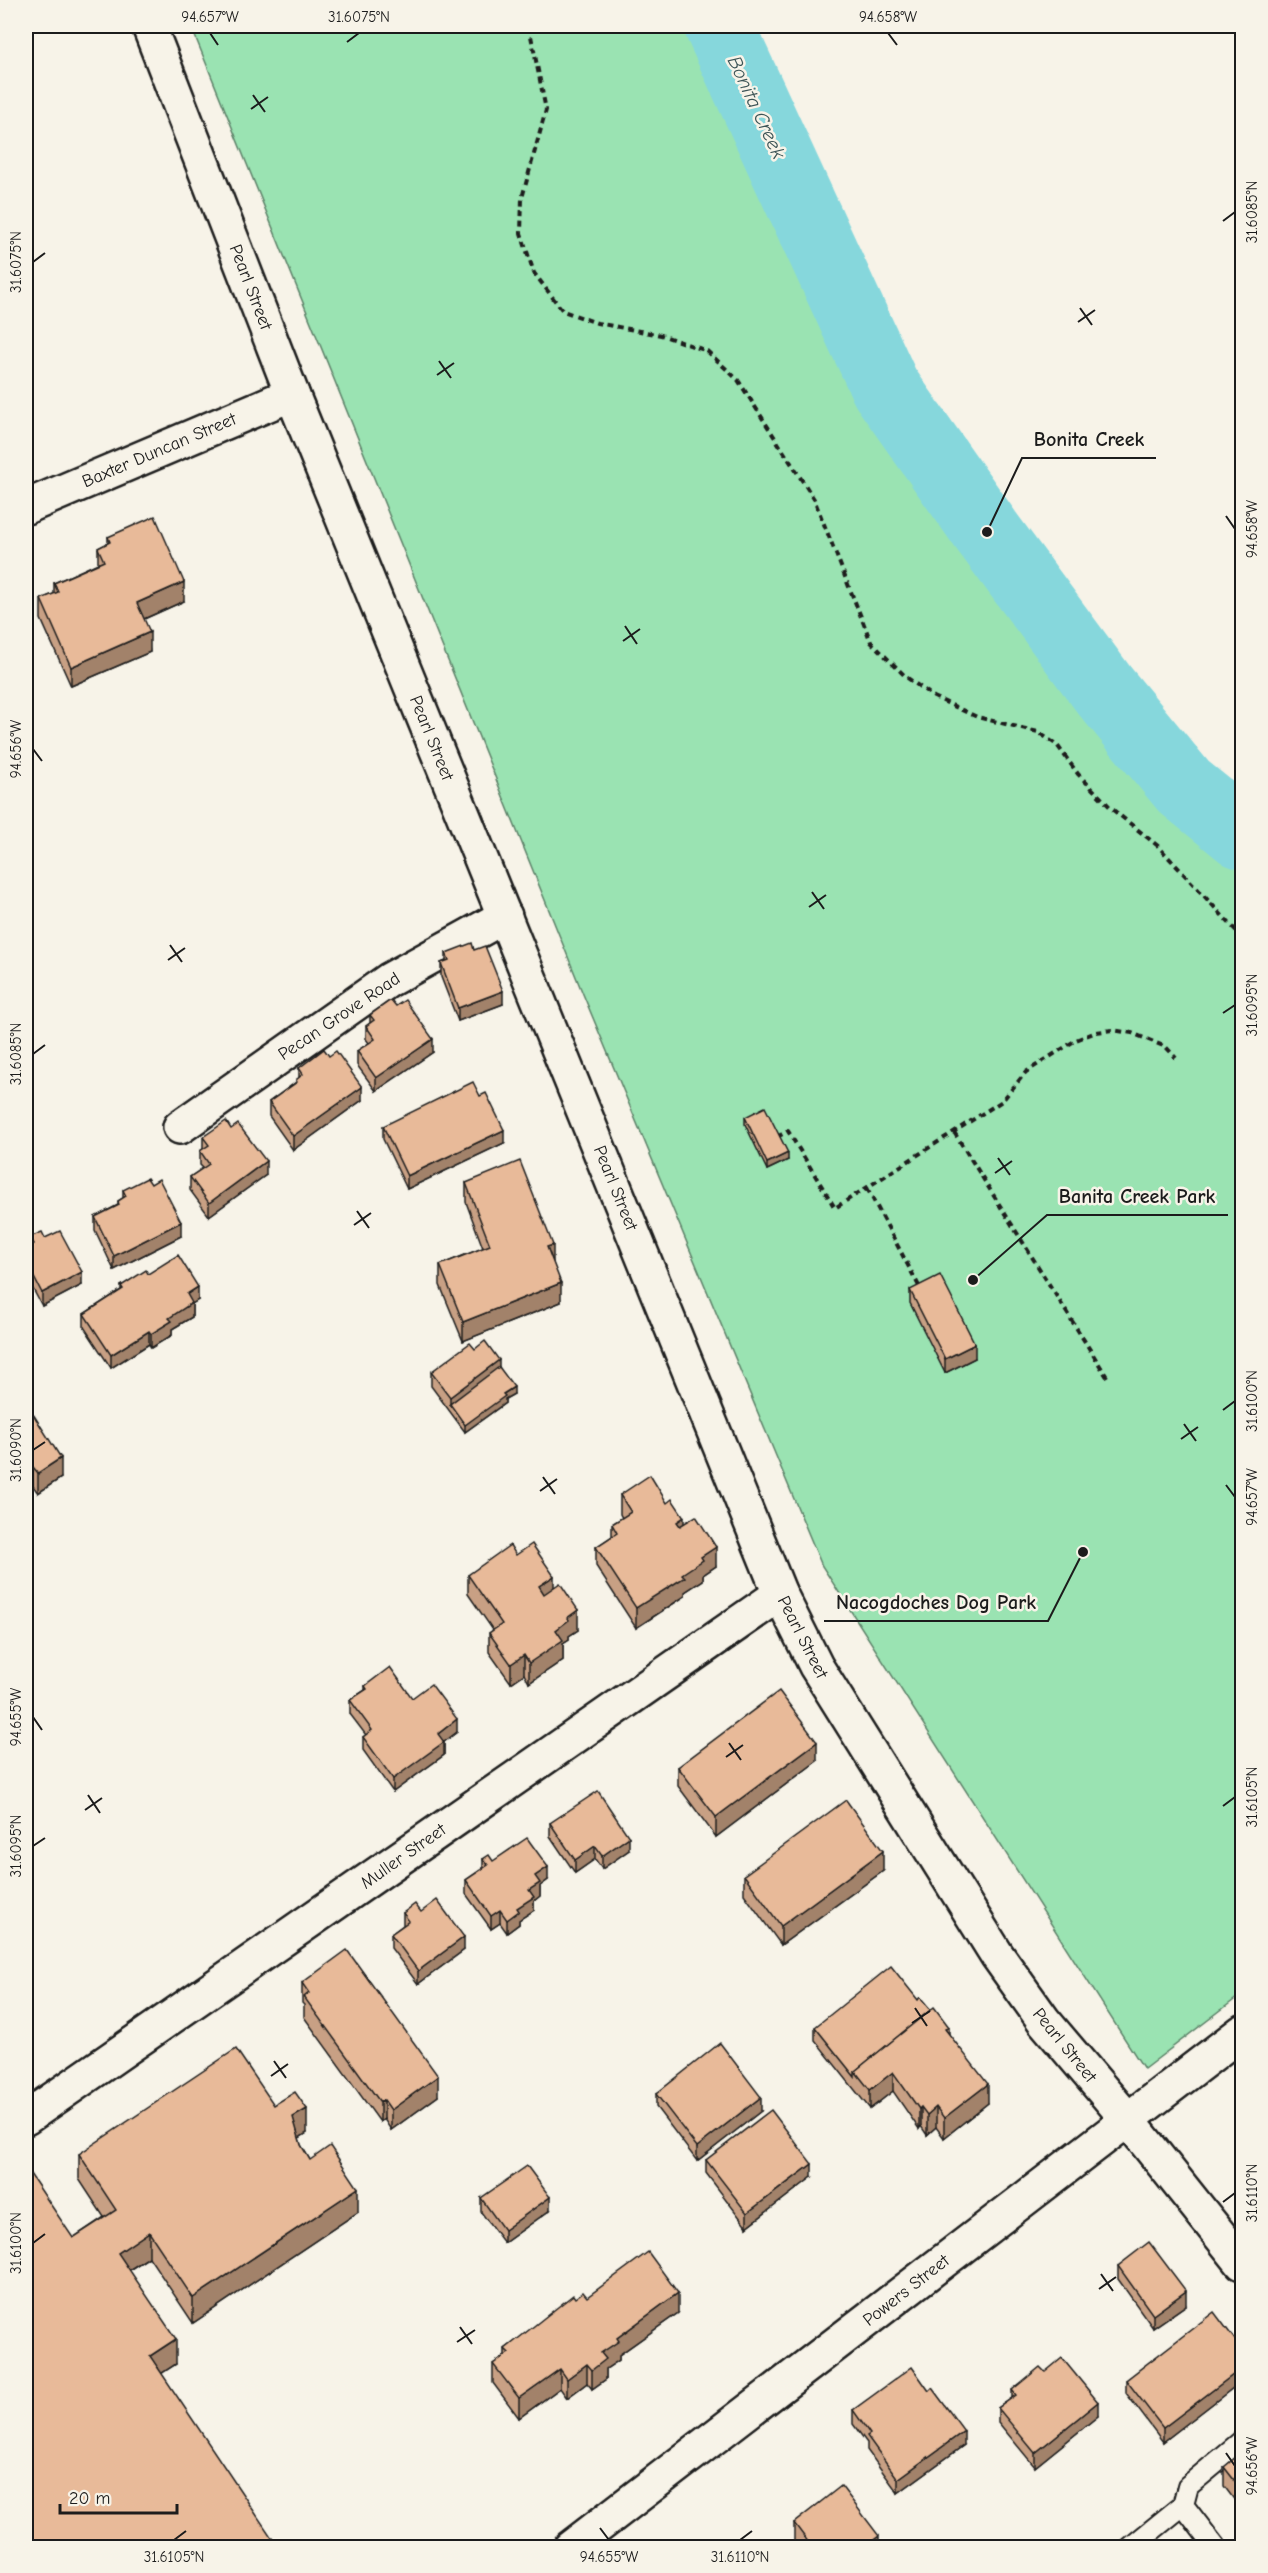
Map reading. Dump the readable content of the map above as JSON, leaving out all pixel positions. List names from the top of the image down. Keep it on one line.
{"streets":{"street":["Pearl Street","Baxter Duncan Street","Pecan Grove Road","Muller Street","Powers Street"]},"crossings":[["Pearl Street","Baxter Duncan Street"],["Pearl Street","Pecan Grove Road"],["Pearl Street","Muller Street"],["Pearl Street","Powers Street"]],"water":["Bonita Creek"],"places":["Bonita Creek","Banita Creek Park","Nacogdoches Dog Park"],"scale_bar":"20 m","coordinates":["94.657°W","31.6075°N","94.658°W","31.6085°N","94.656°W","31.6095°N","31.6100°N","31.6090°N","94.655°W","31.6105°N","31.6110°N"]}
